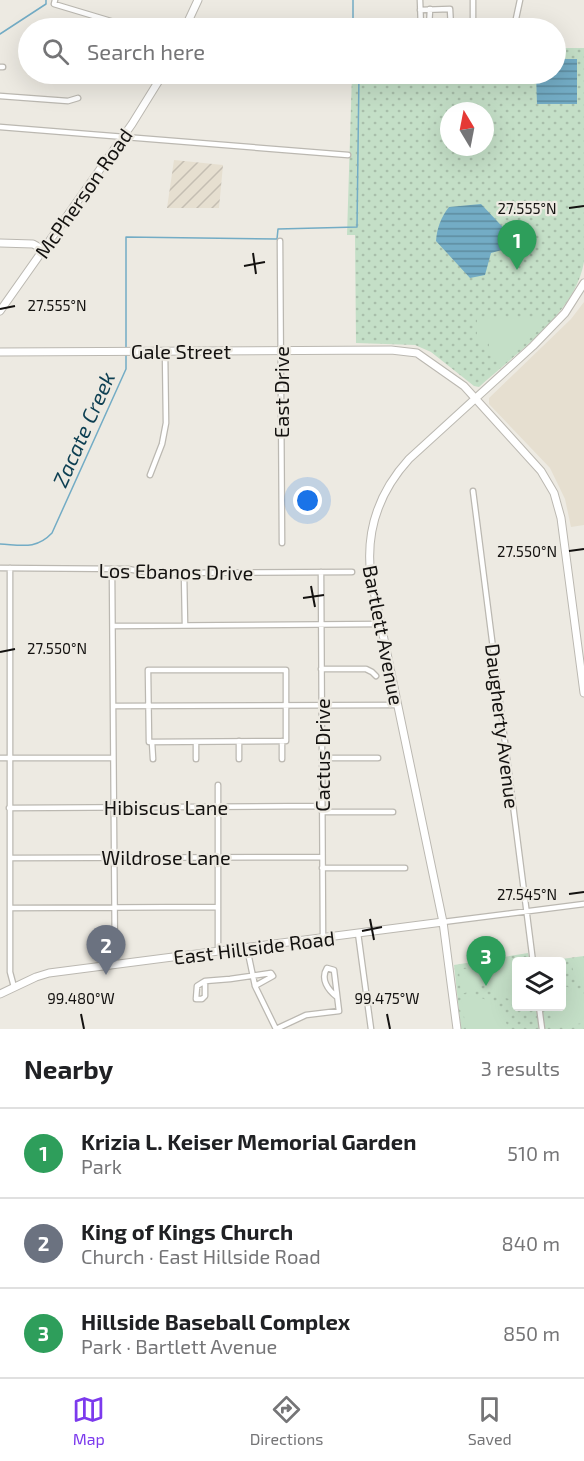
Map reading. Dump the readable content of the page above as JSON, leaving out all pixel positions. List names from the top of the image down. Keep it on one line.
{"streets":{"street":["McPherson Road","Gale Street","East Drive","Los Ebanos Drive","Bartlett Avenue","Daugherty Avenue","Cactus Drive","Hibiscus Lane","Wildrose Lane","East Hillside Road"]},"crossings":[["Gale Street","East Drive"],["Gale Street","Bartlett Avenue"],["Los Ebanos Drive","Cactus Drive"],["Bartlett Avenue","East Hillside Road"],["Daugherty Avenue","East Hillside Road"],["Cactus Drive","Hibiscus Lane"],["Cactus Drive","Wildrose Lane"],["Cactus Drive","East Hillside Road"]],"water":["Zacate Creek"],"north":"top","page":{"search":"Search here","pins":["1","2","3"],"heading":["Nearby","3 results"],"list":[{"mark":"1","name":"Krizia L. Keiser Memorial Garden","note":"Park","value":"510 m"},{"mark":"2","name":"King of Kings Church","note":"Church · East Hillside Road","value":"840 m"},{"mark":"3","name":"Hillside Baseball Complex","note":"Park · Bartlett Avenue","value":"850 m"}],"nav":["Map","Directions","Saved"]},"coordinates":["27.555°N","27.550°N","27.545°N","99.480°W","99.475°W"]}
